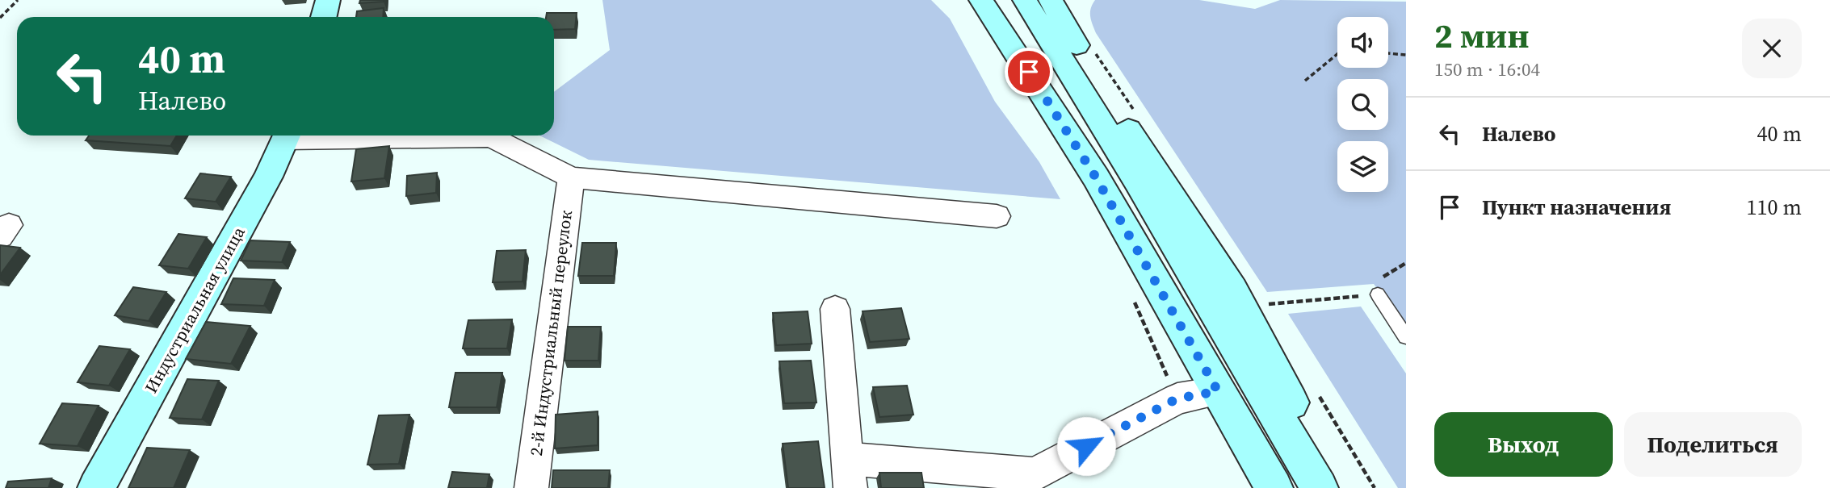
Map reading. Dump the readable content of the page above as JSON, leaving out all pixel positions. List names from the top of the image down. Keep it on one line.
{"streets":{"main road":["Индустриальная улица"],"street":["2-й Индустриальный переулок"]},"page":{"heading":["2 мин","150 m · 16:04"],"turn":["40 m","Налево"],"list":[{"name":"Налево","value":"40 m"},{"name":"Пункт назначения","value":"110 m"}],"buttons":["Выход","Поделиться"]}}
